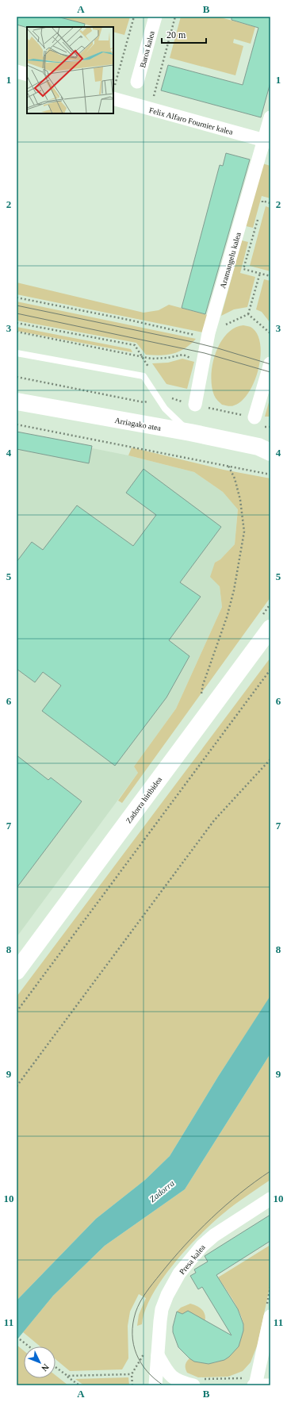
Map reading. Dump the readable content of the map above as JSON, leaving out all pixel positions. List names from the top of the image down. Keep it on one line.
{"streets":{"main road":["Arriagako atea","Zadorra hiribidea"],"street":["Baroa kalea","Felix Alfaro Fournier kalea","Aramangelu kalea","Presa kalea"]},"crossings":[["Felix Alfaro Fournier kalea","Aramangelu kalea"]],"water":["Zadorra"],"scale_bar":"20 m","north":"bottom right","grid":{"columns":["A","B"],"rows":["1","2","3","4","5","6","7","8","9","10","11"]}}
